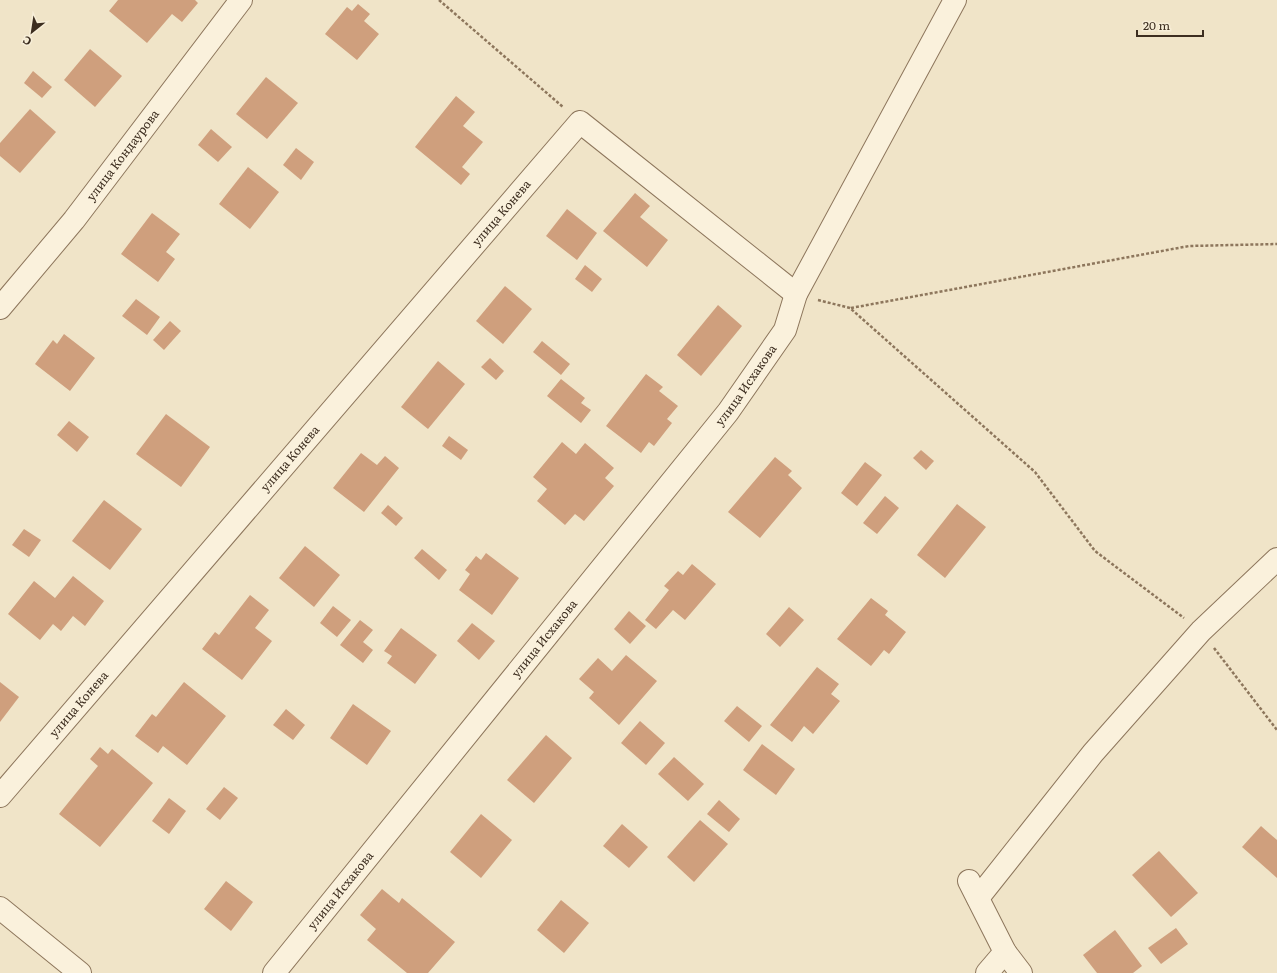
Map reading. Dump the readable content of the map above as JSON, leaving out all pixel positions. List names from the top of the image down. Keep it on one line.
{"streets":{"street":["улица Кондаурова","улица Конева","улица Исхакова"]},"scale_bar":"20 m","north":"bottom left"}
